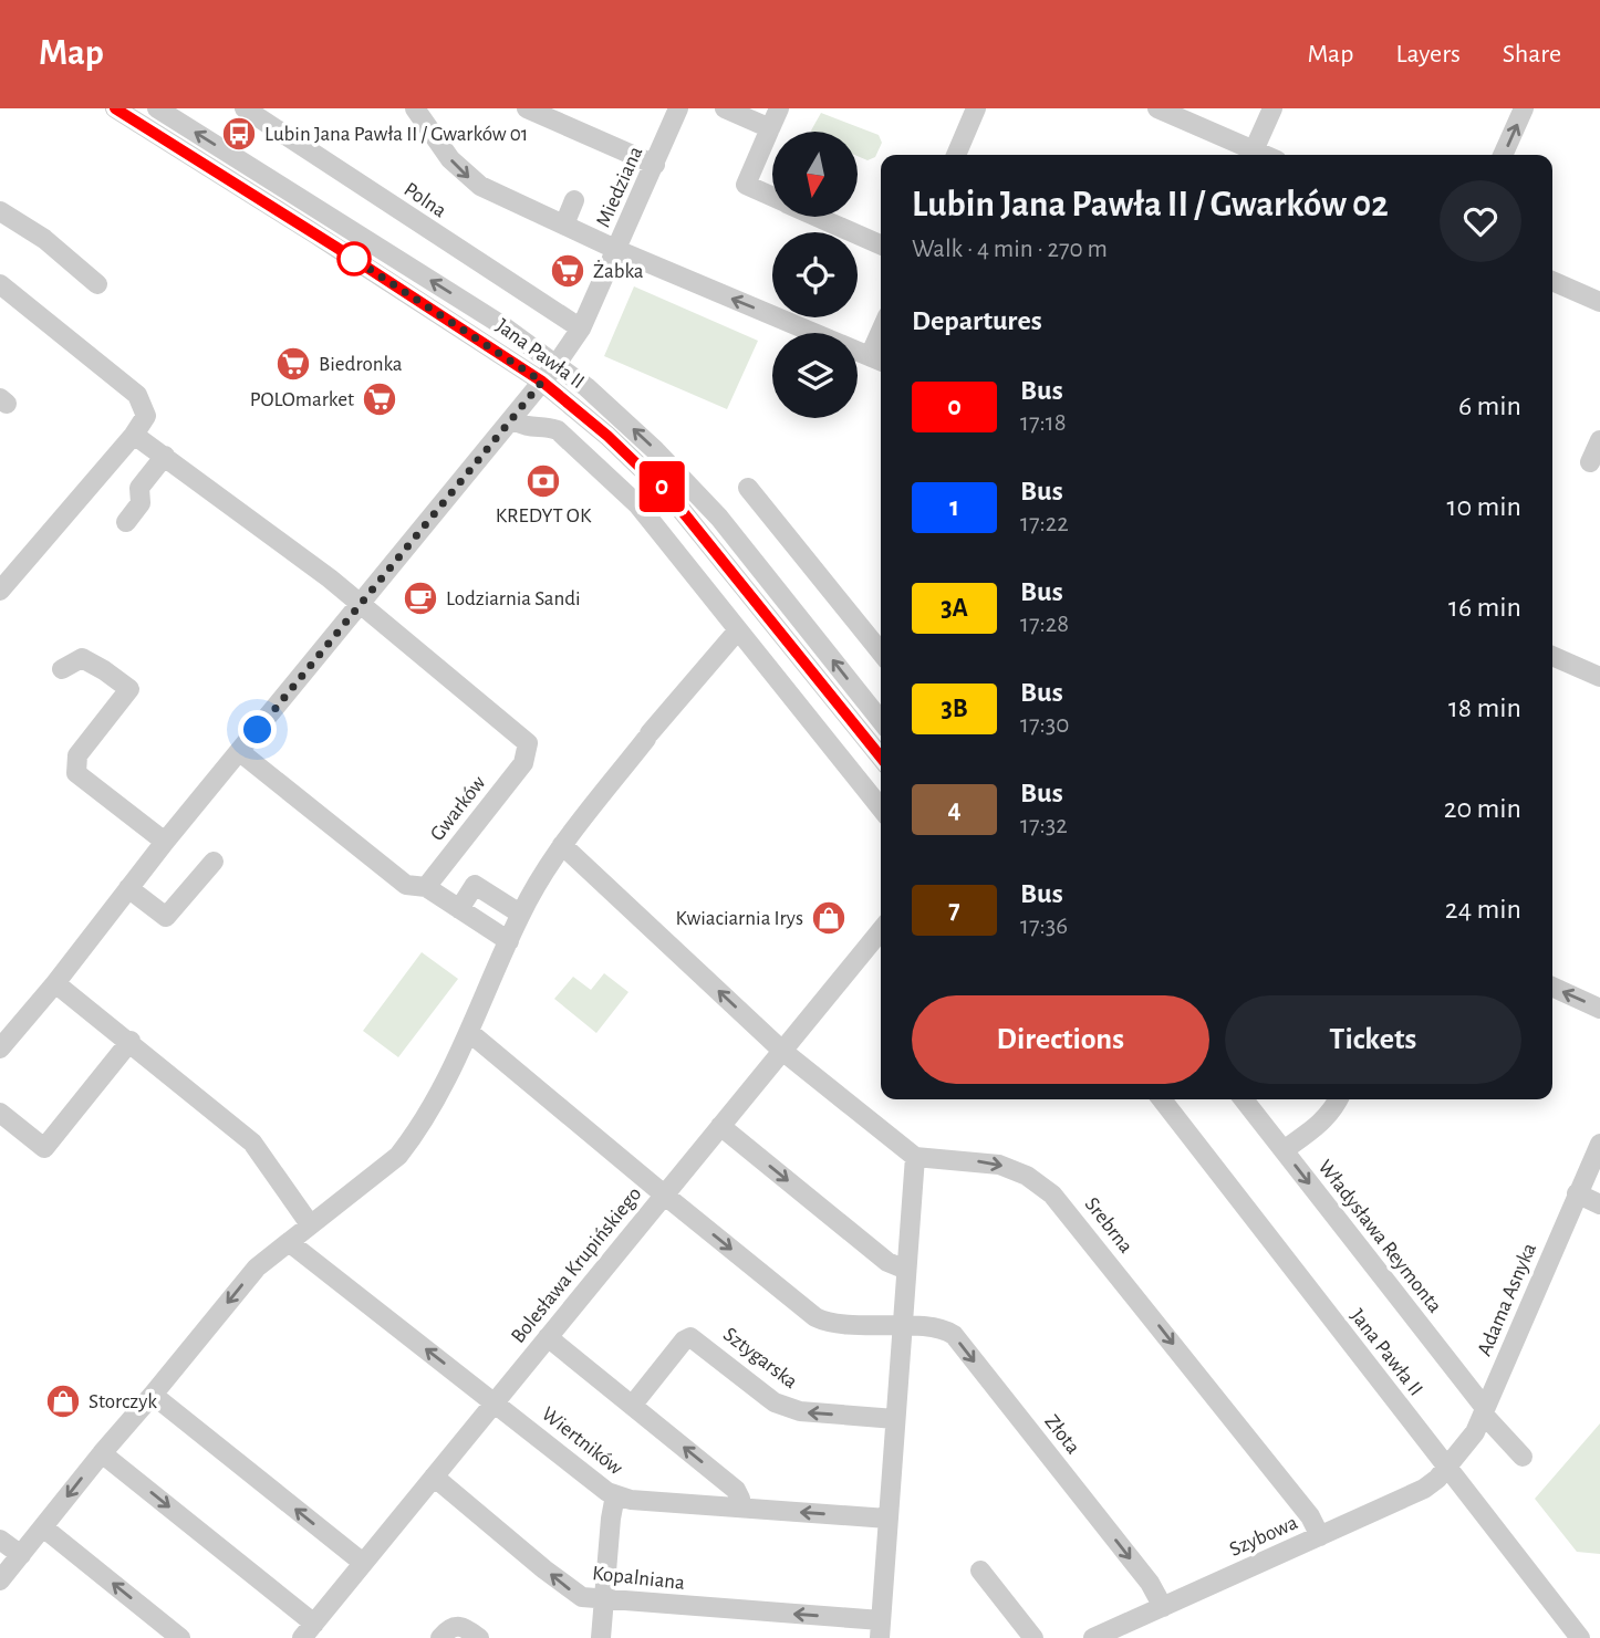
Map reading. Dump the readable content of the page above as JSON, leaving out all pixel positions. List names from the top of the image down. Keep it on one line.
{"streets":{"street":["Miedziana","Polna","Jana Pawła II","Gwarków","Srebrna","Władysława Reymonta","Bolesława Krupińskiego","Adama Asnyka","Sztygarska","Złota","Wiertników","Szybowa","Kopalniana"]},"crossings":[["Miedziana","Polna"],["Miedziana","Jana Pawła II"],["Jana Pawła II","Adama Asnyka"],["Jana Pawła II","Szybowa"],["Srebrna","Szybowa"],["Władysława Reymonta","Adama Asnyka"],["Bolesława Krupińskiego","Wiertników"],["Bolesława Krupińskiego","Kopalniana"],["Adama Asnyka","Szybowa"],["Złota","Szybowa"]],"one_way":["Srebrna","Władysława Reymonta","Sztygarska","Złota","Wiertników","Kopalniana"],"places":{"bus stop":["Lubin Jana Pawła II / Gwarków 01"],"supermarket":["Żabka","Biedronka","POLOmarket"],"bank":["KREDYT OK"],"cafe":["Lodziarnia Sandi"],"shop":["Kwiaciarnia Irys","Storczyk"]},"lines":["bus line 0"],"north":"bottom","page":{"header":"Map","nav":["Map","Layers","Share"],"on_map":"0","heading":[["Lubin Jana Pawła II / Gwarków 02","Walk · 4 min · 270 m"],"Departures"],"list":[{"mark":"0","name":"Bus","note":"17:18","value":"6 min"},{"mark":"1","name":"Bus","note":"17:22","value":"10 min"},{"mark":"3A","name":"Bus","note":"17:28","value":"16 min"},{"mark":"3B","name":"Bus","note":"17:30","value":"18 min"},{"mark":"4","name":"Bus","note":"17:32","value":"20 min"},{"mark":"7","name":"Bus","note":"17:36","value":"24 min"}],"buttons":["Directions","Tickets"]}}
